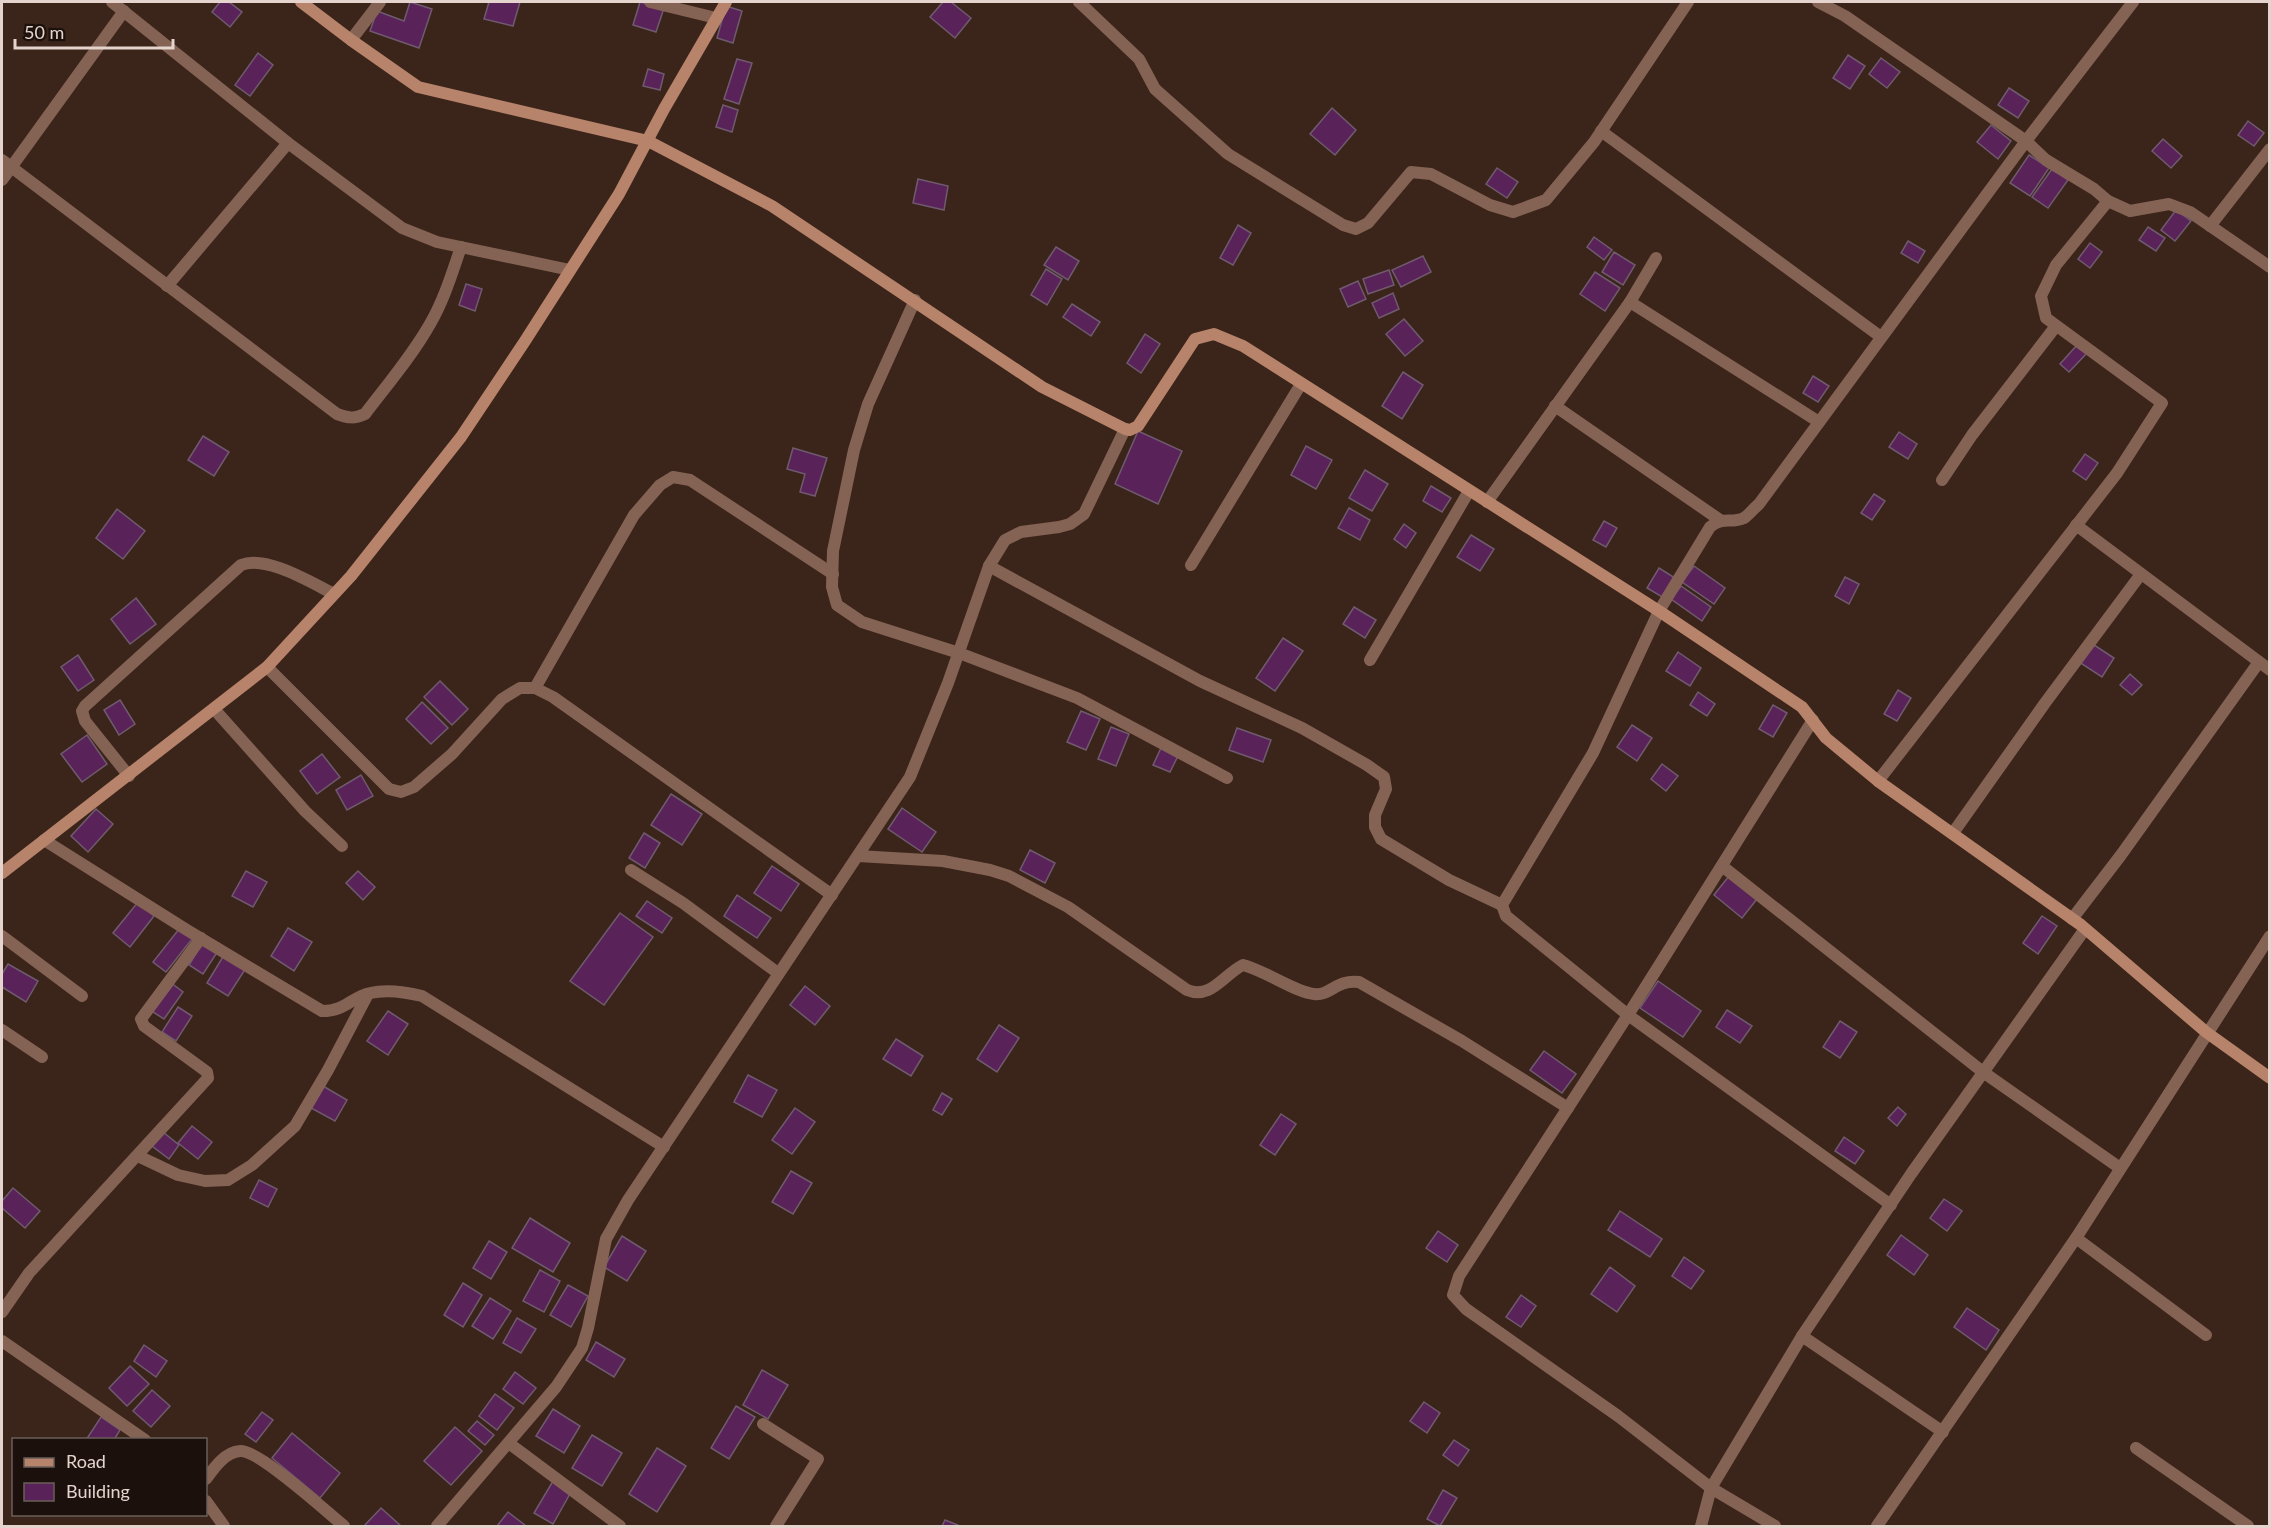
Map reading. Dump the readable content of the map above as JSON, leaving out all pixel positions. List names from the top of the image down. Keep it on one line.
{"legend":["Road","Building"],"scale_bar":"50 m"}
